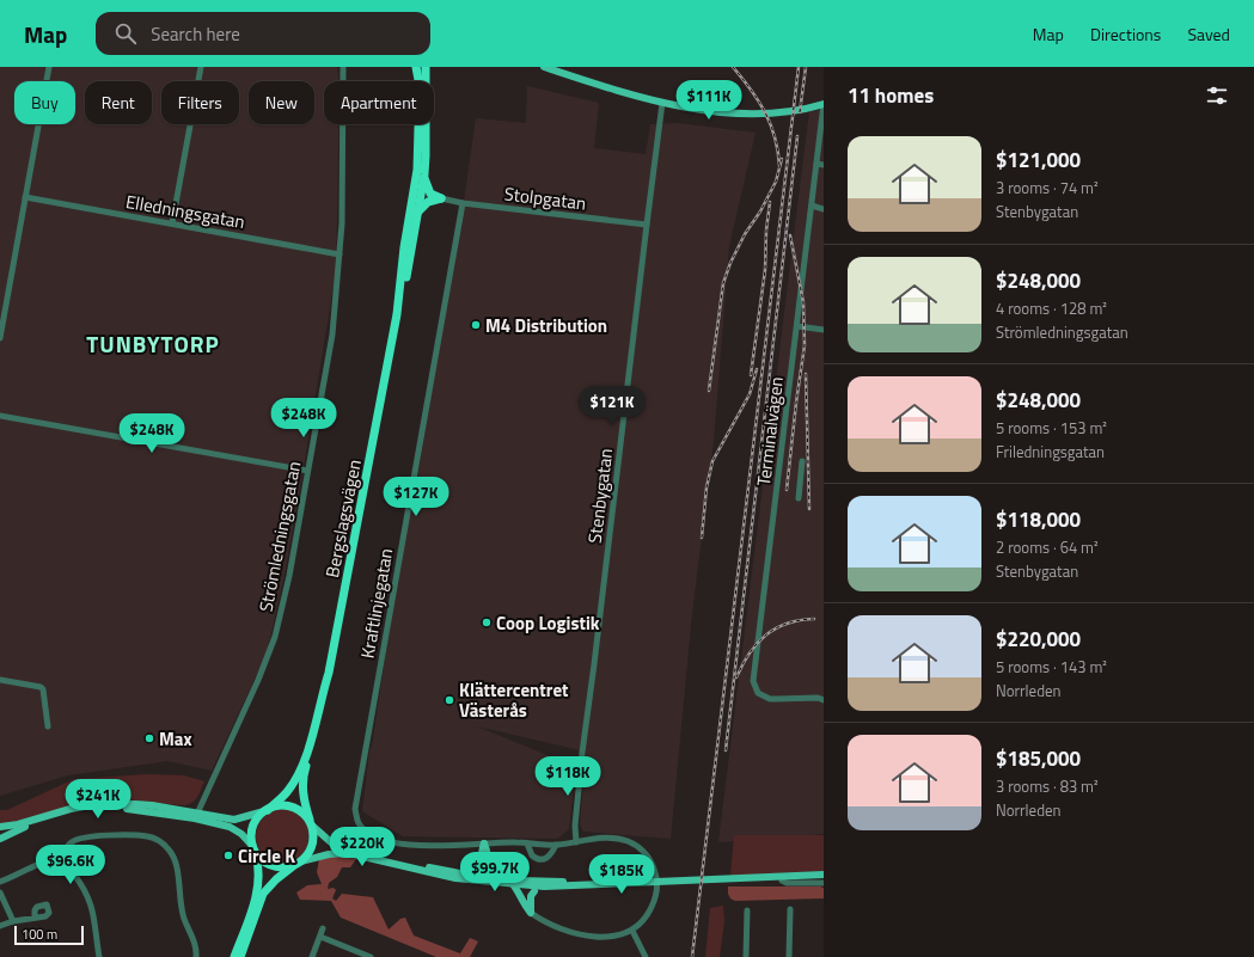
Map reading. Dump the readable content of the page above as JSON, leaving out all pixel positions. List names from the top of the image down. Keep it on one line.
{"streets":{"highway":["Bergslagsvägen"],"street":["Stolpgatan","Elledningsgatan","Terminalvägen","Stenbygatan","Strömledningsgatan","Kraftlinjegatan"]},"crossings":[["Stolpgatan","Stenbygatan"],["Stolpgatan","Kraftlinjegatan"],["Elledningsgatan","Strömledningsgatan"]],"districts":["TUNBYTORP"],"places":["M4 Distribution","Coop Logistik","Klättercentret Västerås","Max","Circle K"],"scale_bar":"100 m","page":{"header":"Map","search":"Search here","nav":["Map","Directions","Saved"],"heading":"11 homes","price":["$111K","$121K","$248K","$248K","$127K","$118K","$241K","$220K","$96.6K","$99.7K","$185K"],"chip":["Buy","Rent","Filters","New","Apartment"],"list":[{"name":"$121,000","note":"3 rooms · 74 m² · Stenbygatan"},{"name":"$248,000","note":"4 rooms · 128 m² · Strömledningsgatan"},{"name":"$248,000","note":"5 rooms · 153 m² · Friledningsgatan"},{"name":"$118,000","note":"2 rooms · 64 m² · Stenbygatan"},{"name":"$220,000","note":"5 rooms · 143 m² · Norrleden"},{"name":"$185,000","note":"3 rooms · 83 m² · Norrleden"}],"scale":"100 m"}}
